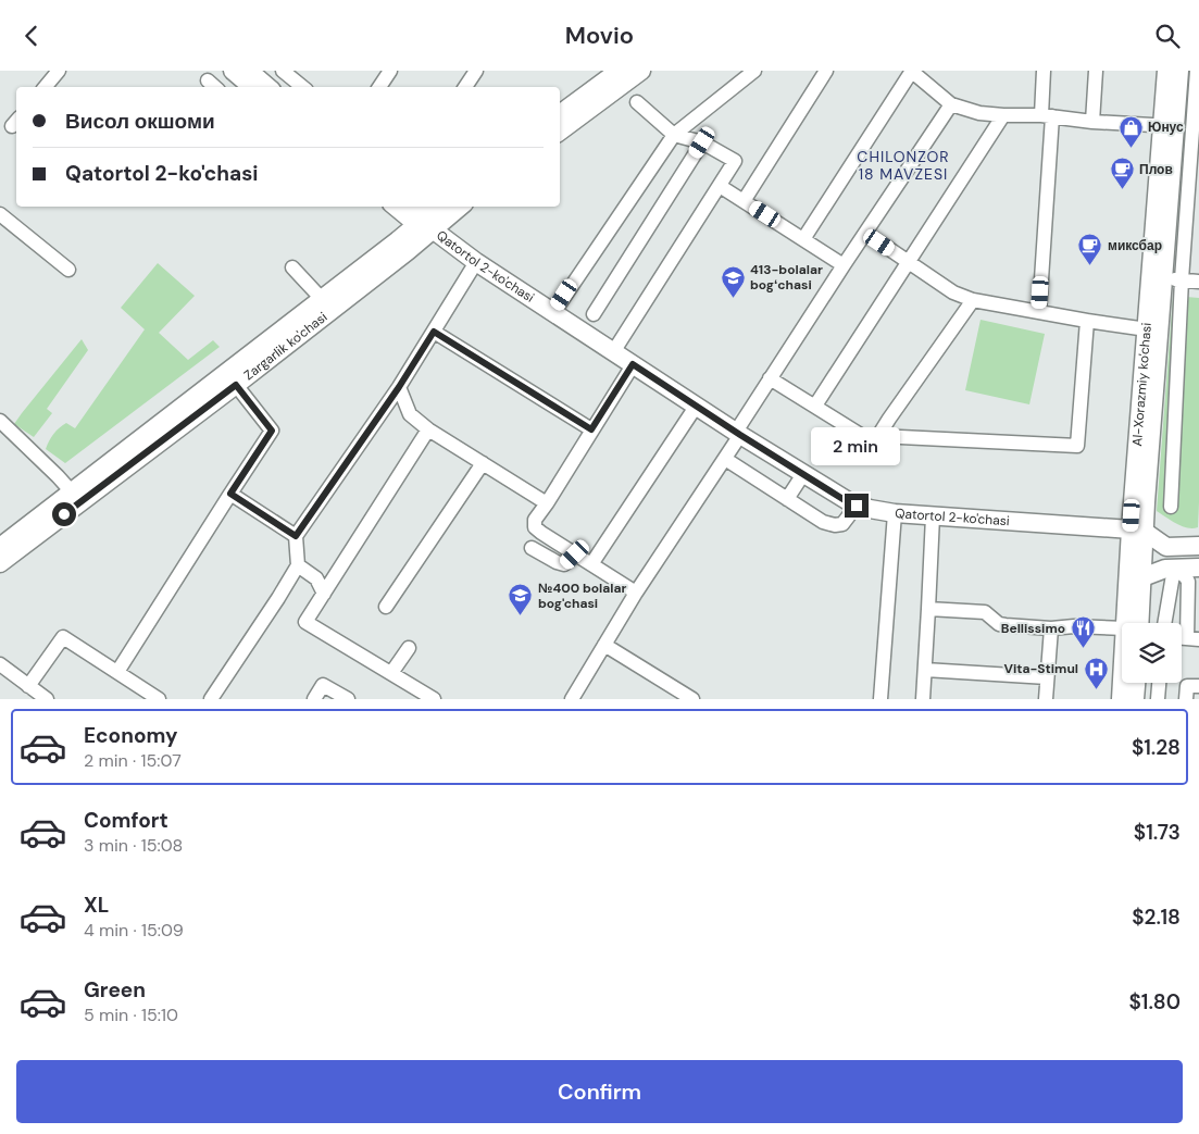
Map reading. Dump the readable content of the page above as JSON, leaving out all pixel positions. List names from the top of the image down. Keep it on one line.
{"streets":{"main road":["Qatortol 2-ko'chasi","Zargarlik ko'chasi","Al-Xorazmiy ko'chasi"]},"crossings":[["Qatortol 2-ko'chasi","Zargarlik ko'chasi"],["Qatortol 2-ko'chasi","Al-Xorazmiy ko'chasi"]],"districts":["CHILONZOR 18 MAVZESI"],"places":{"shop":["Юнус"],"cafe":["Плов","миксбар"],"school or university":["413-bolalar bogʻchasi","№400 bolalar bog'chasi"],"restaurant":["Bellissimo"],"hospital":["Vita-Stimul"]},"page":{"header":"Movio","banner":["Висол окшоми","Qatortol 2-ko'chasi"],"bubble":"2 min","list":[{"name":"Economy","note":"2 min · 15:07","value":"$1.28"},{"name":"Comfort","note":"3 min · 15:08","value":"$1.73"},{"name":"XL","note":"4 min · 15:09","value":"$2.18"},{"name":"Green","note":"5 min · 15:10","value":"$1.80"}],"buttons":"Confirm"}}
